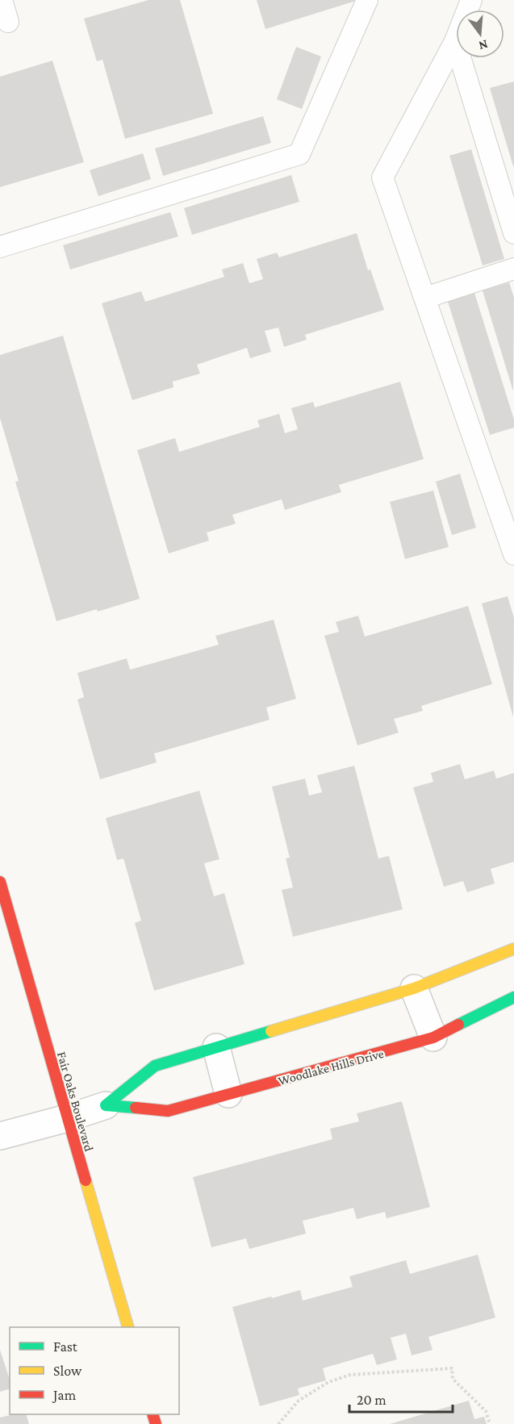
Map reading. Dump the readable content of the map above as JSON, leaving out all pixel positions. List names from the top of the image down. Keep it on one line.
{"streets":{"street":["Woodlake Hills Drive","Fair Oaks Boulevard"]},"crossings":[["Woodlake Hills Drive","Fair Oaks Boulevard"]],"legend":["Fast","Slow","Jam"],"scale_bar":"20 m","north":"bottom"}
